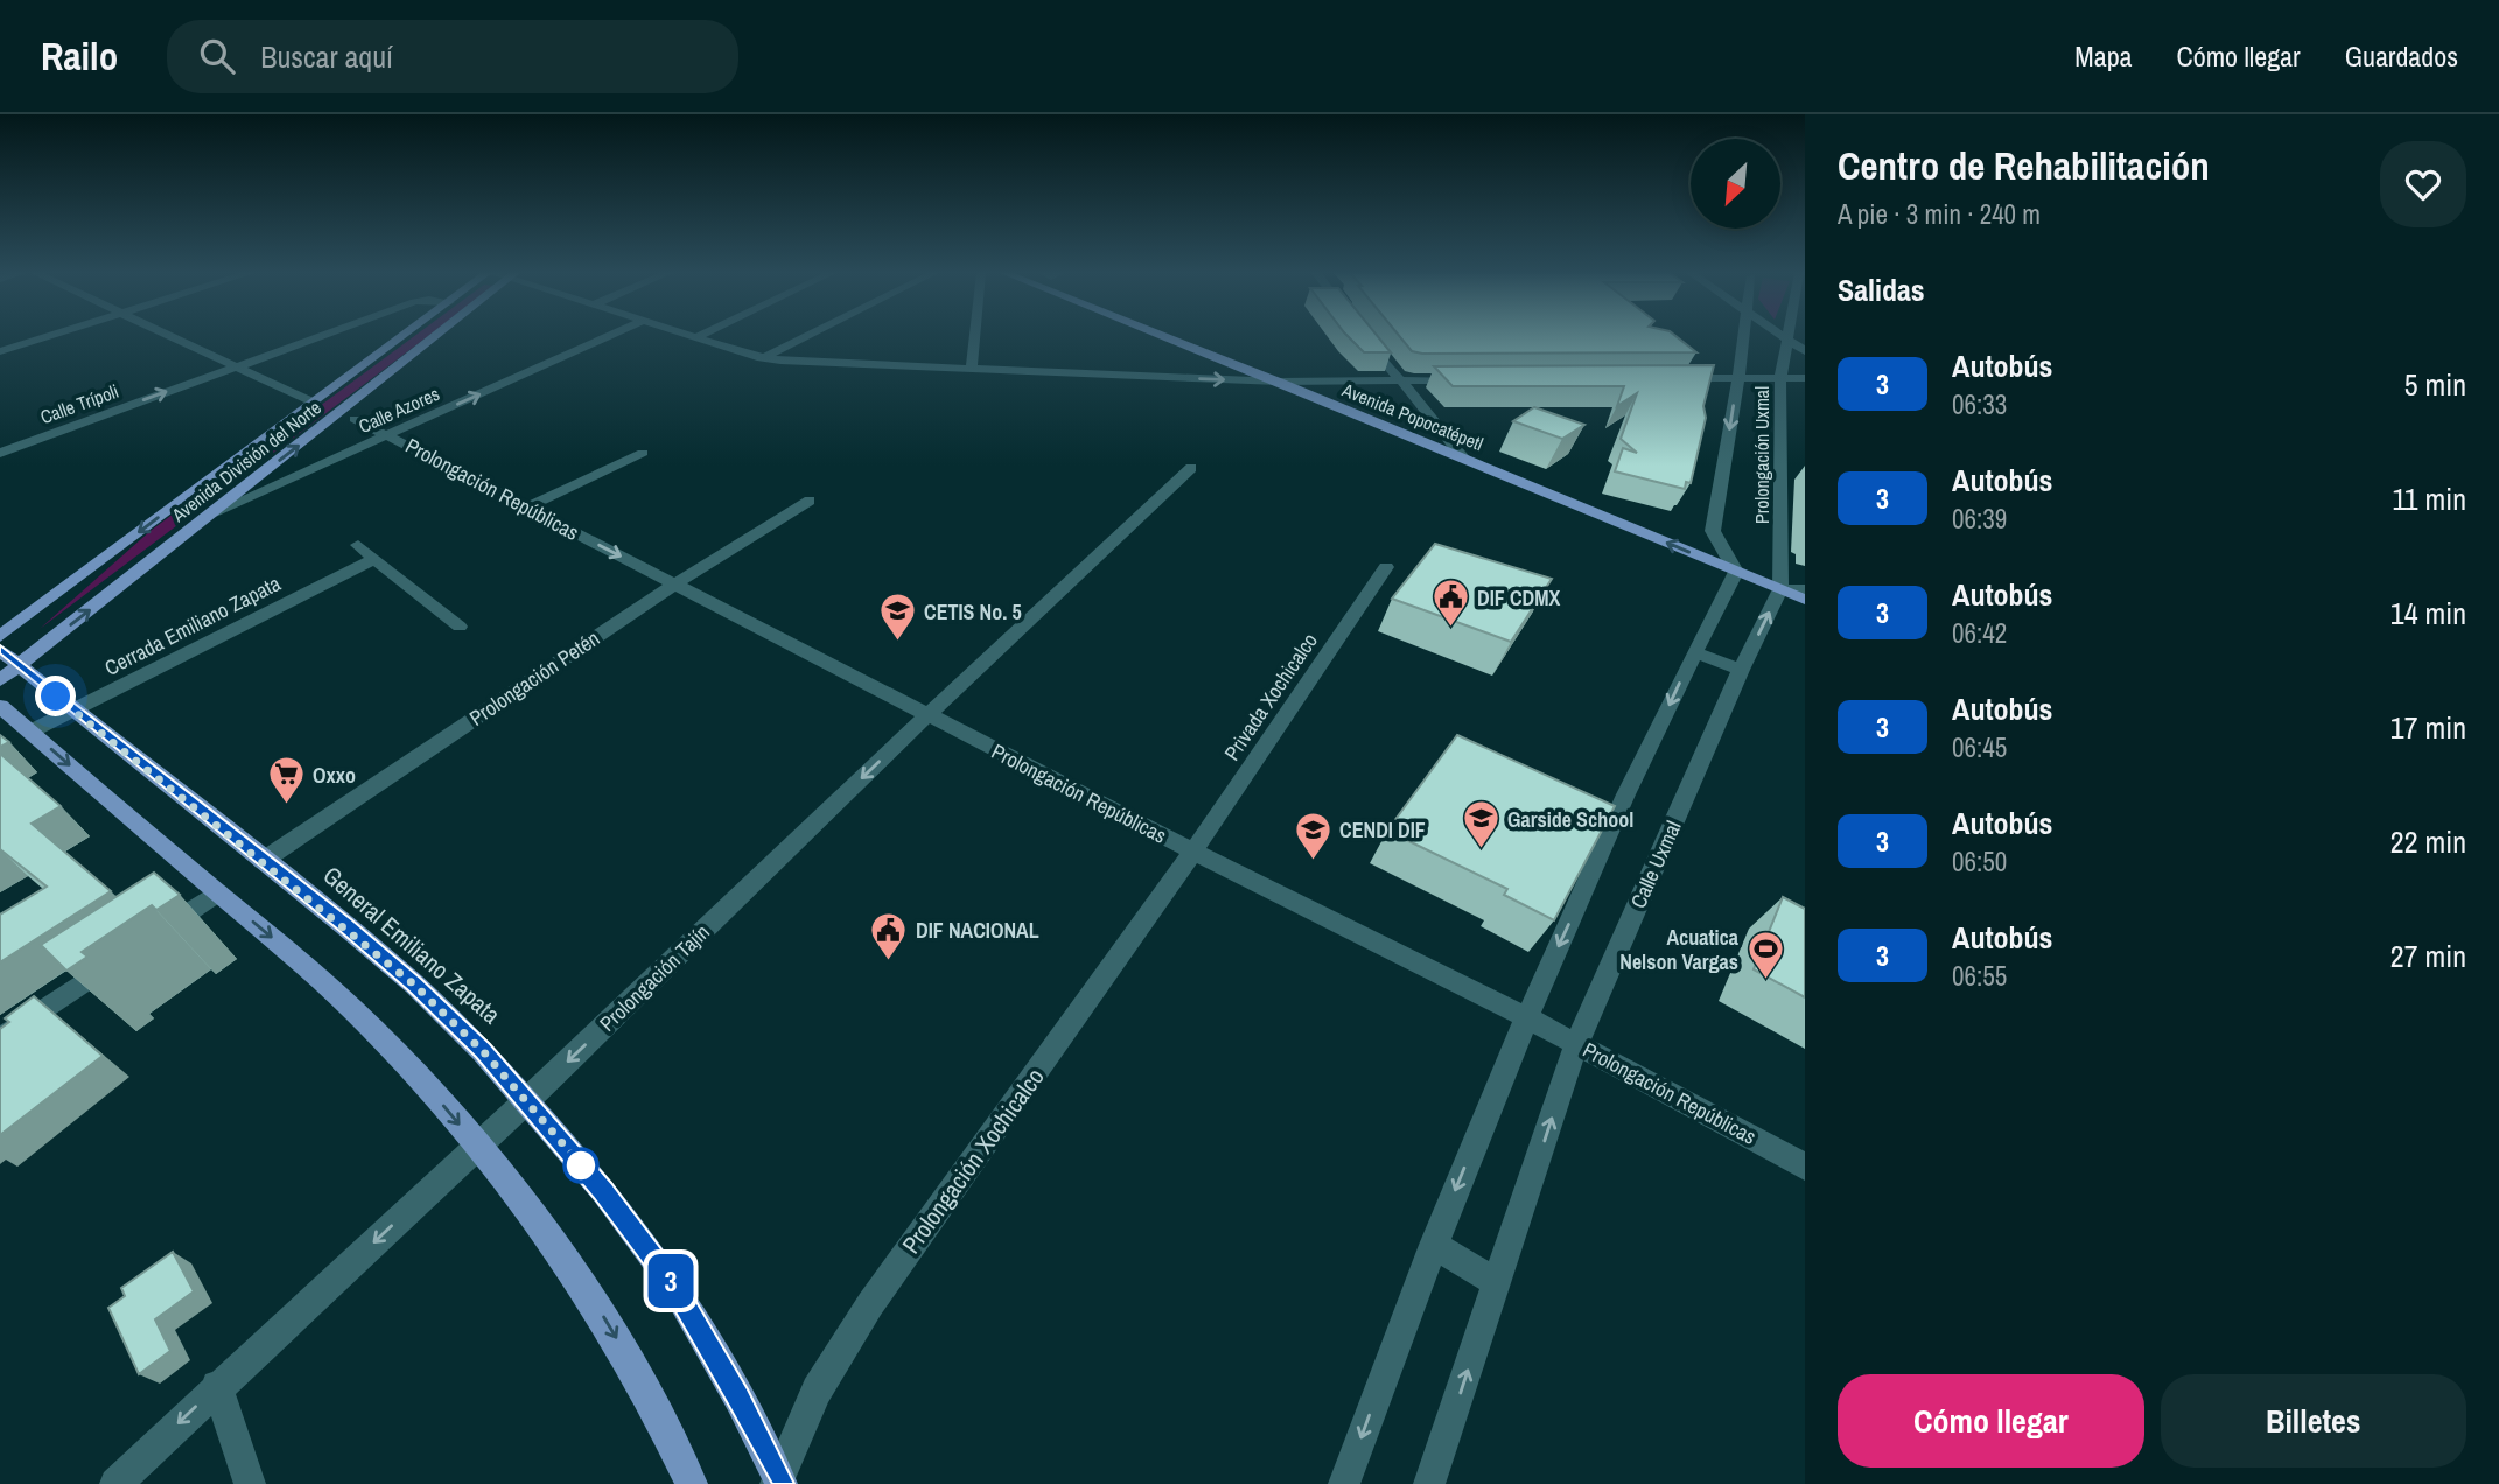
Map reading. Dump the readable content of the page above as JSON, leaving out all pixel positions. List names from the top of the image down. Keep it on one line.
{"streets":{"main road":["Avenida Popocatépetl","Avenida División del Norte","General Emiliano Zapata"],"street":["Calle Trípoli","Calle Azores","Prolongación Uxmal","Prolongación Repúblicas","Cerrada Emiliano Zapata","Prolongación Petén","Privada Xochicalco","Calle Uxmal","Prolongación Tajín","Prolongación Xochicalco"]},"crossings":[["Calle Azores","Avenida División del Norte"],["Calle Azores","Prolongación Repúblicas"],["Avenida Popocatépetl","Prolongación Uxmal"],["Avenida Popocatépetl","Calle Uxmal"],["Prolongación Uxmal","Calle Uxmal"],["Avenida División del Norte","General Emiliano Zapata"],["Prolongación Repúblicas","Prolongación Petén"],["Prolongación Repúblicas","Privada Xochicalco"],["Prolongación Repúblicas","Calle Uxmal"],["Prolongación Repúblicas","Prolongación Tajín"],["Prolongación Repúblicas","Prolongación Xochicalco"],["Cerrada Emiliano Zapata","General Emiliano Zapata"],["Prolongación Petén","General Emiliano Zapata"],["Privada Xochicalco","Prolongación Xochicalco"],["General Emiliano Zapata","Prolongación Tajín"],["General Emiliano Zapata","Prolongación Xochicalco"]],"one_way":["Calle Trípoli","Avenida Popocatépetl","Prolongación Tajín"],"places":{"public building":["DIF CDMX","DIF NACIONAL"],"school or university":["CETIS No. 5","Garside School","CENDI DIF"],"supermarket":["Oxxo"],"sports":["Acuatica Nelson Vargas"]},"lines":["bus line 3"],"north":"bottom left","page":{"header":"Railo","search":"Buscar aquí","nav":["Mapa","Cómo llegar","Guardados"],"on_map":"3","heading":[["Centro de Rehabilitación","A pie · 3 min · 240 m"],"Salidas"],"list":[{"mark":"3","name":"Autobús","note":"06:33","value":"5 min"},{"mark":"3","name":"Autobús","note":"06:39","value":"11 min"},{"mark":"3","name":"Autobús","note":"06:42","value":"14 min"},{"mark":"3","name":"Autobús","note":"06:45","value":"17 min"},{"mark":"3","name":"Autobús","note":"06:50","value":"22 min"},{"mark":"3","name":"Autobús","note":"06:55","value":"27 min"}],"buttons":["Cómo llegar","Billetes"]}}
